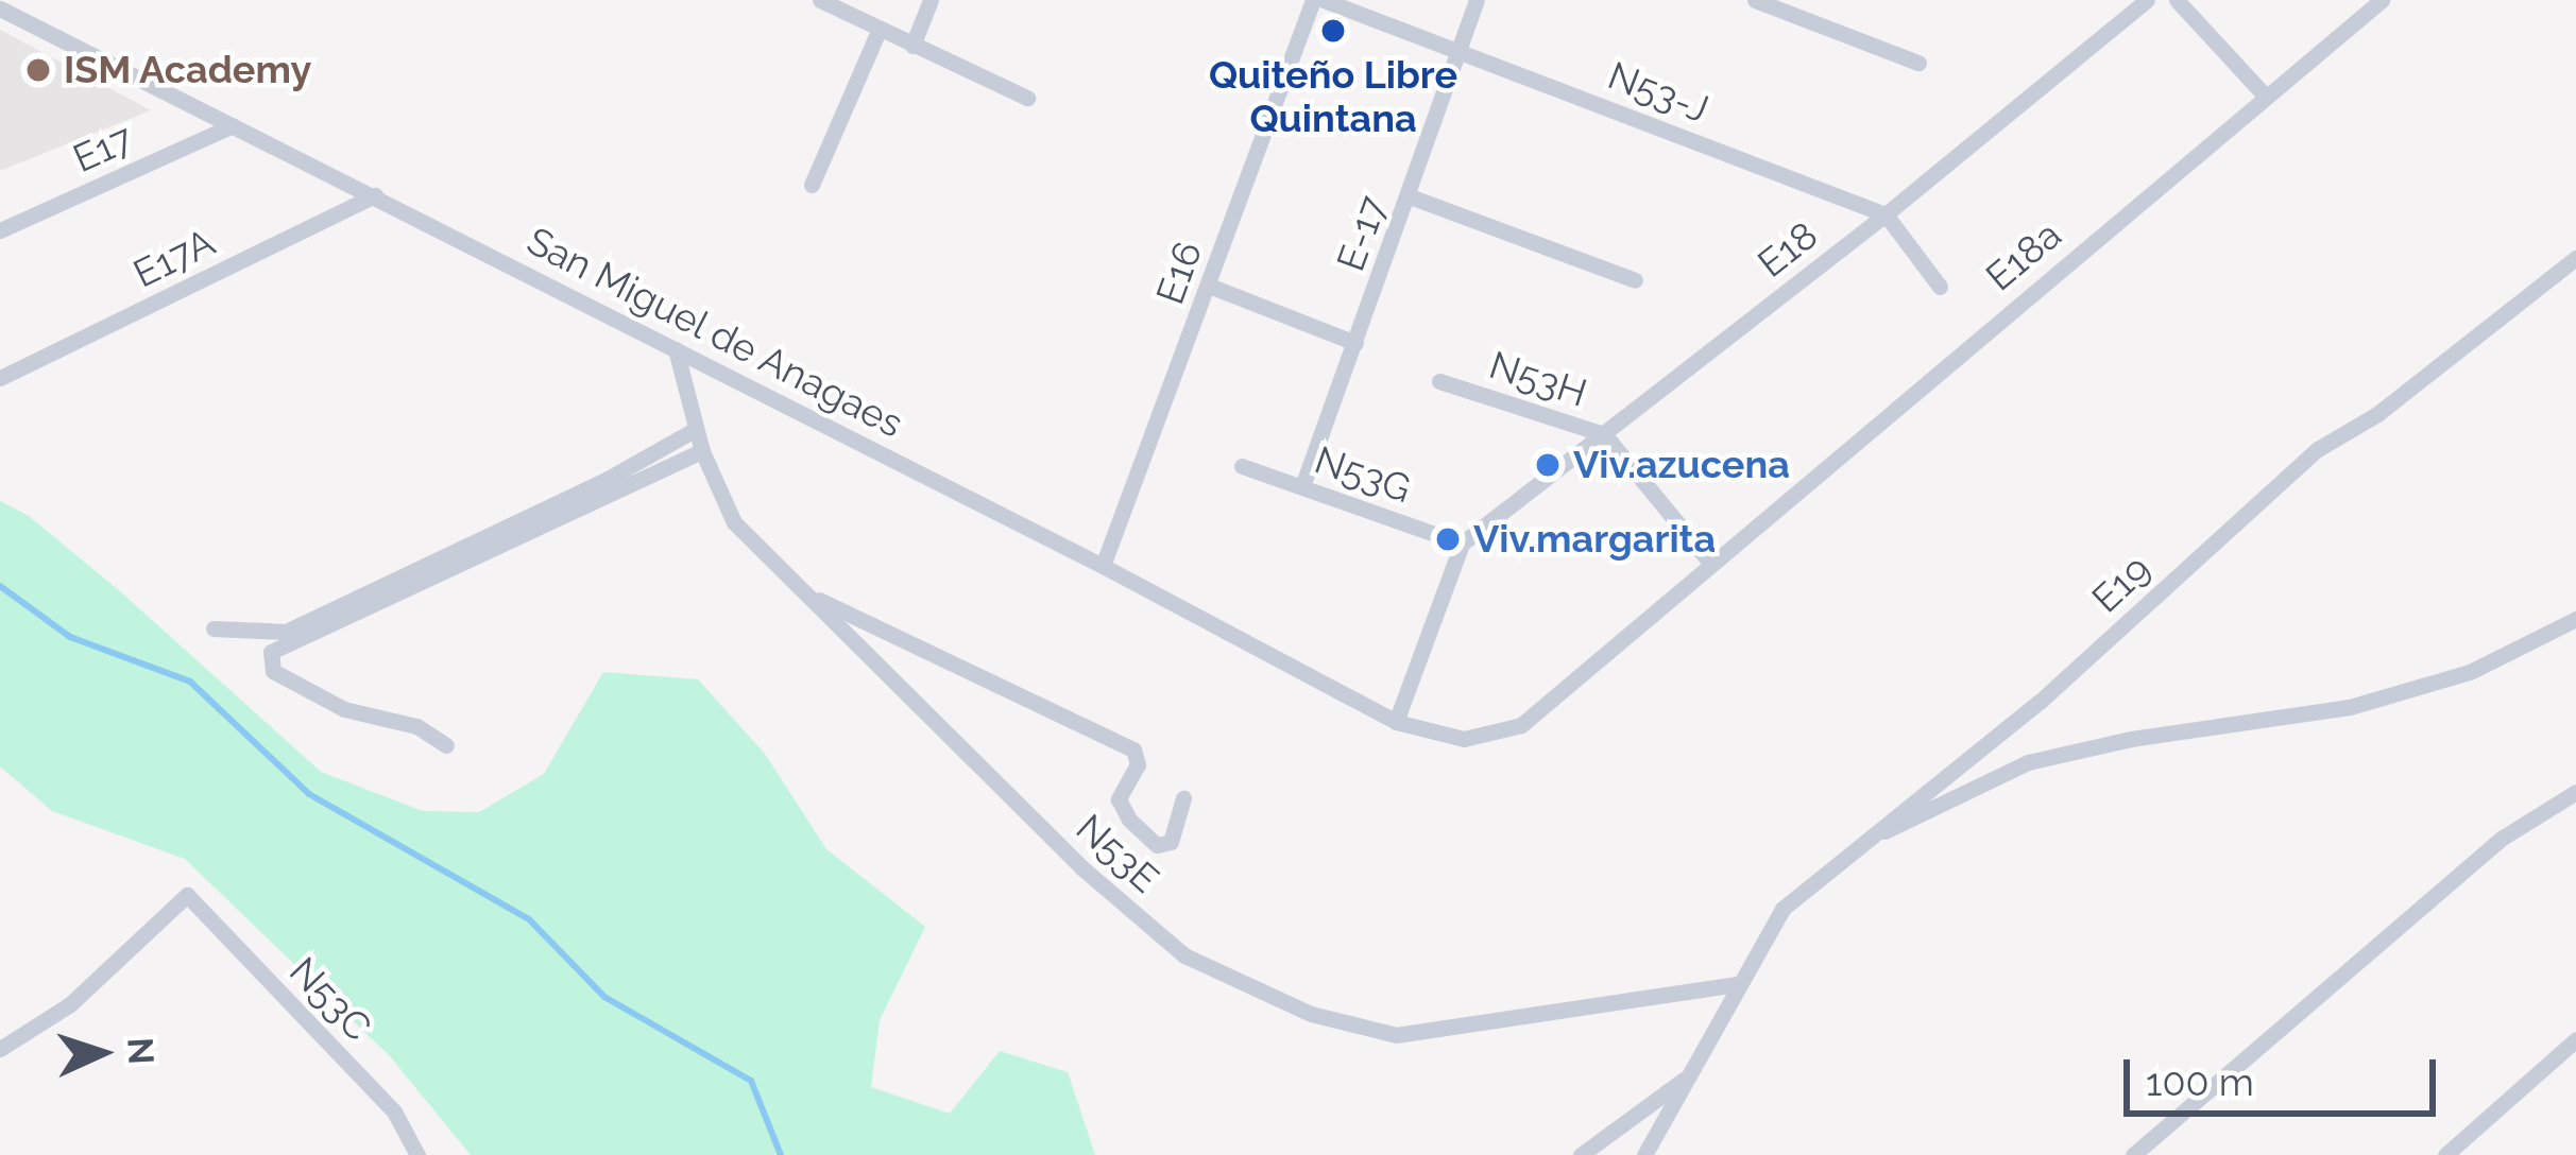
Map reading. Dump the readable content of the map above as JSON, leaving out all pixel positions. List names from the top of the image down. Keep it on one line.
{"streets":{"street":["N53-J","E17","E-17","E18","E18a","E17A","E16","San Miguel de Anagaes","N53H","N53G","E19","N53E","N53C"]},"crossings":[["N53-J","E-17"],["N53-J","E18"],["E17","San Miguel de Anagaes"],["E-17","N53G"],["E18","N53H"],["E18","N53G"],["E18a","San Miguel de Anagaes"],["E18a","N53H"],["E17A","San Miguel de Anagaes"],["E16","San Miguel de Anagaes"],["San Miguel de Anagaes","N53E"],["E19","N53E"]],"places":["Quiteño Libre Quintana","ISM Academy","Viv.azucena","Viv.margarita"],"scale_bar":"100 m","north":"right"}
